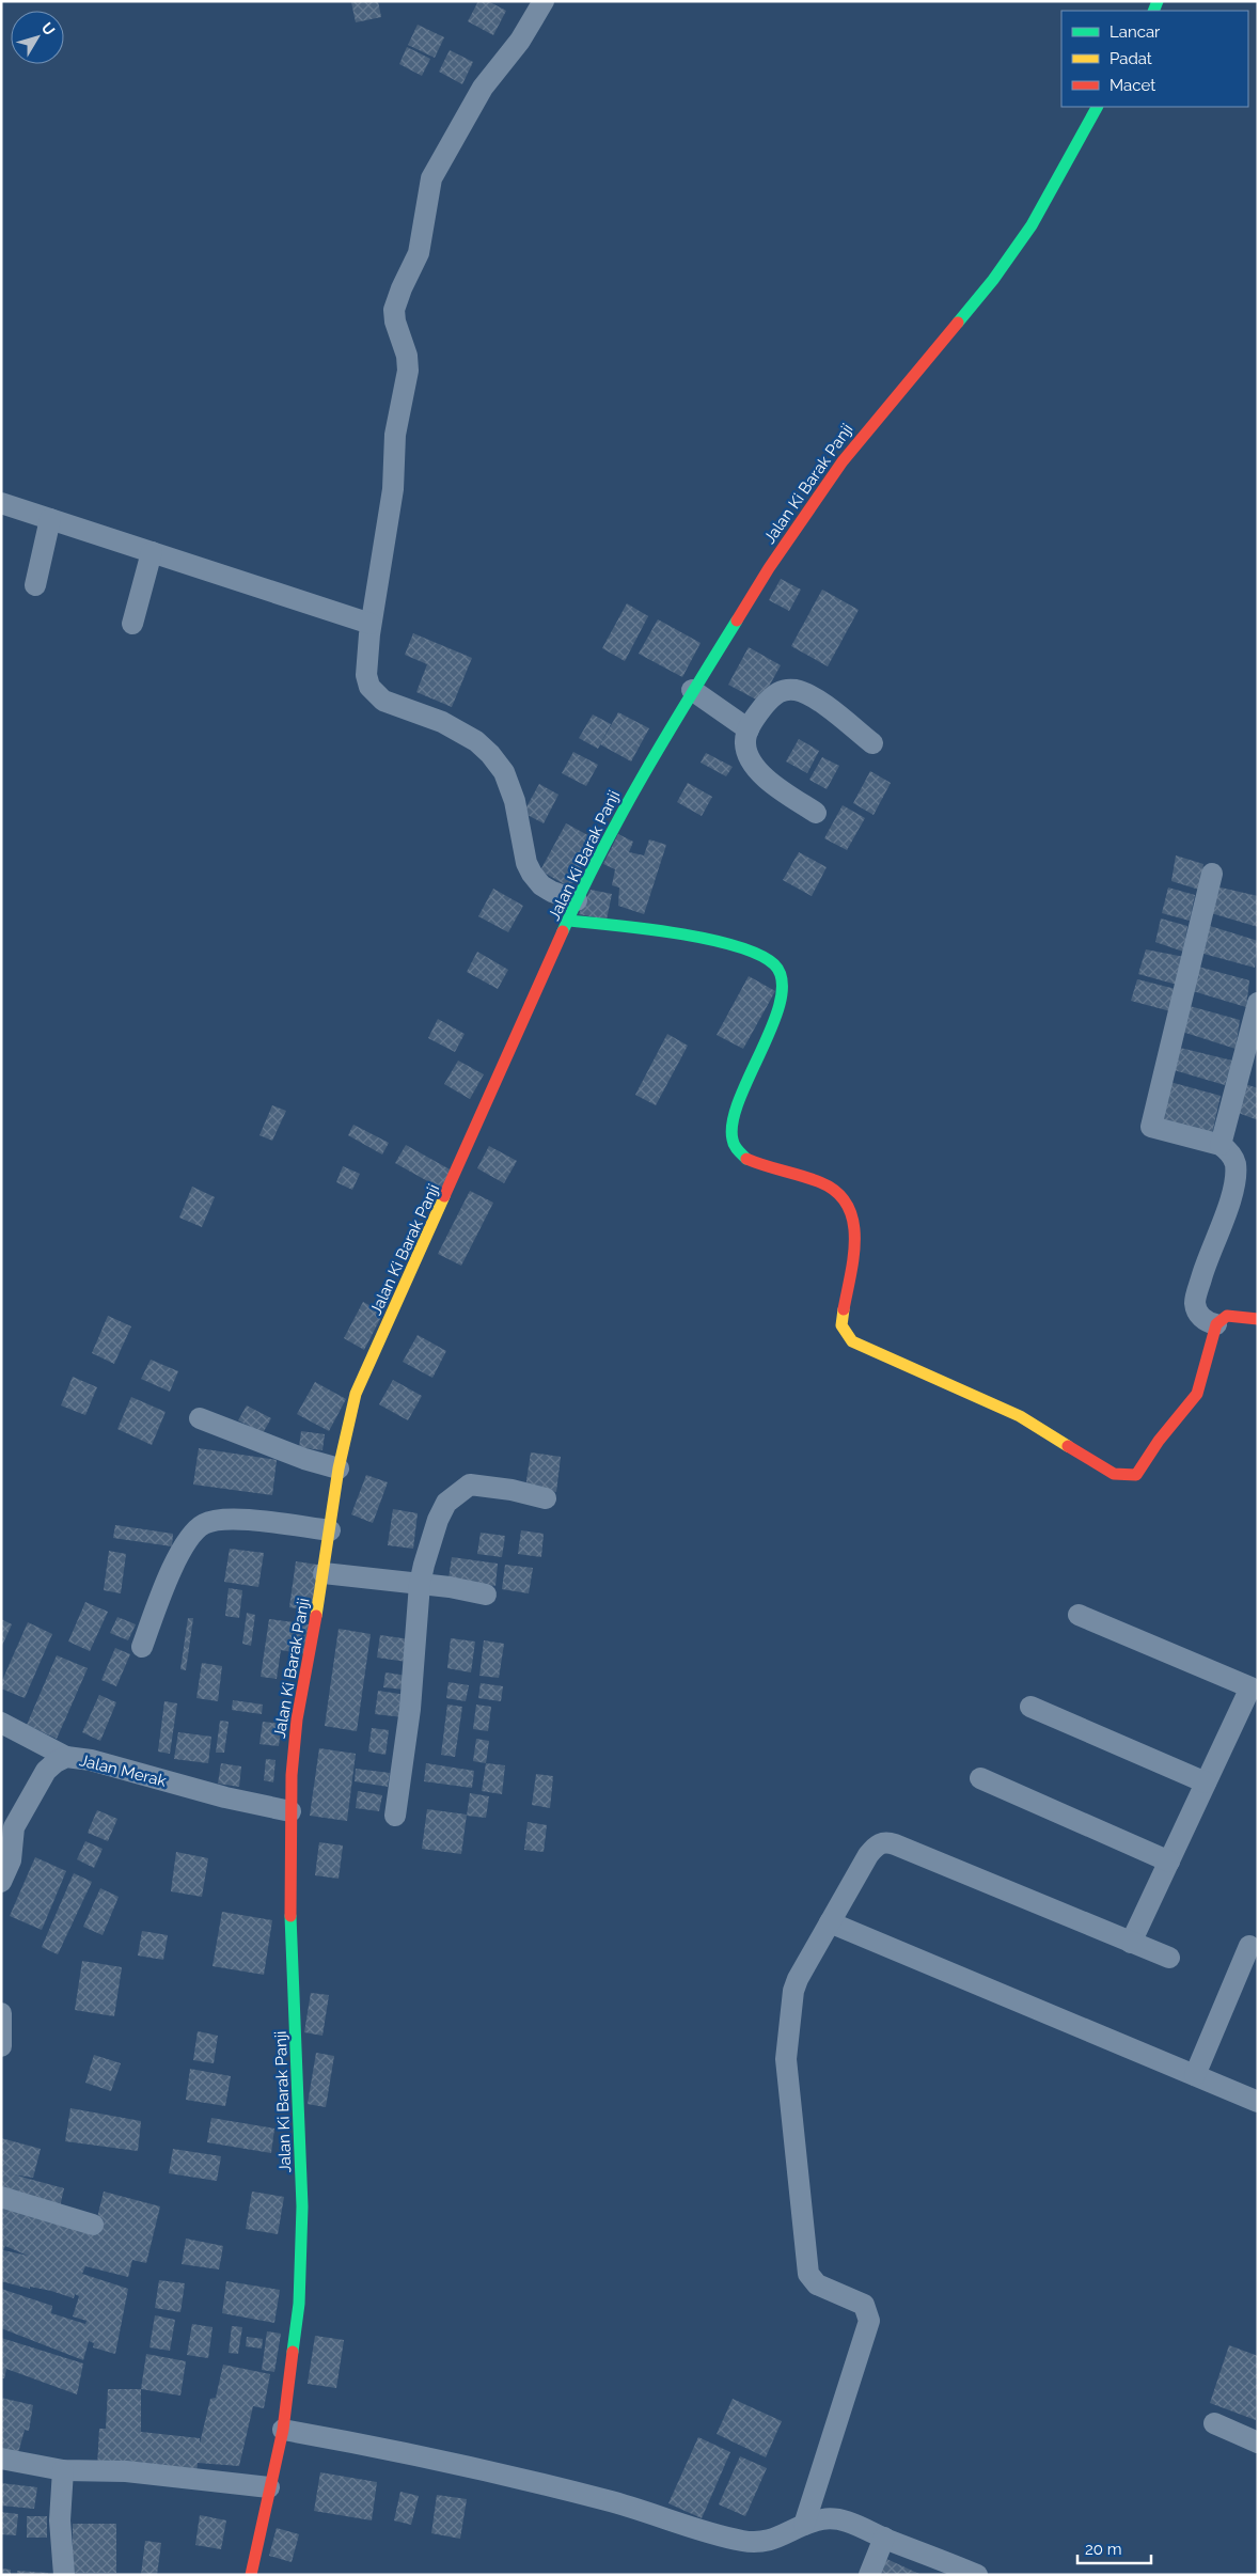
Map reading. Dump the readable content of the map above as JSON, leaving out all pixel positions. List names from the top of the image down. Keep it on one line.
{"streets":{"street":["Jalan Ki Barak Panji","Jalan Merak"]},"crossings":[["Jalan Ki Barak Panji","Jalan Merak"]],"legend":["Lancar","Padat","Macet"],"scale_bar":"20 m","north":"top right"}
